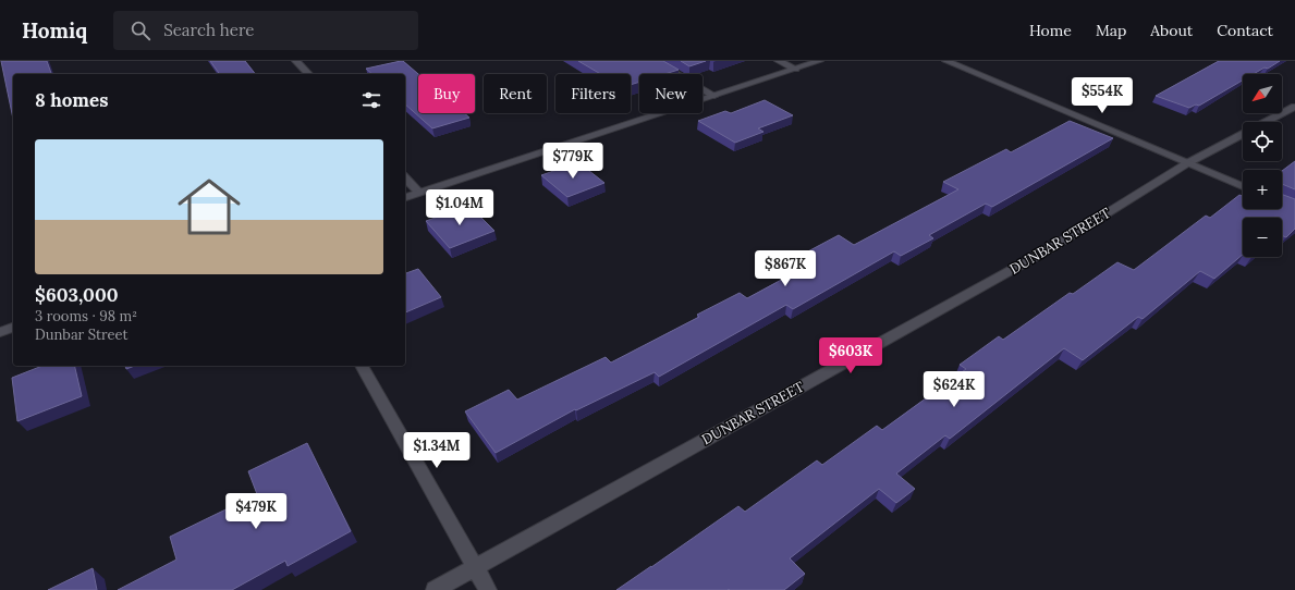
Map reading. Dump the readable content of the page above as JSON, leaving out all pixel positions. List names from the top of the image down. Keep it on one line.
{"streets":{"street":["DUNBAR STREET"]},"north":"bottom left","page":{"header":"Homiq","search":"Search here","nav":["Home","Map","About","Contact"],"map_buttons":["+","−"],"chip":["Buy","Rent","Filters","New"],"heading":"8 homes","price":["$554K","$779K","$1.04M","$867K","$603K","$624K","$1.34M","$479K"],"list":[{"name":"$603,000","note":"3 rooms · 98 m² · Dunbar Street"}]}}
